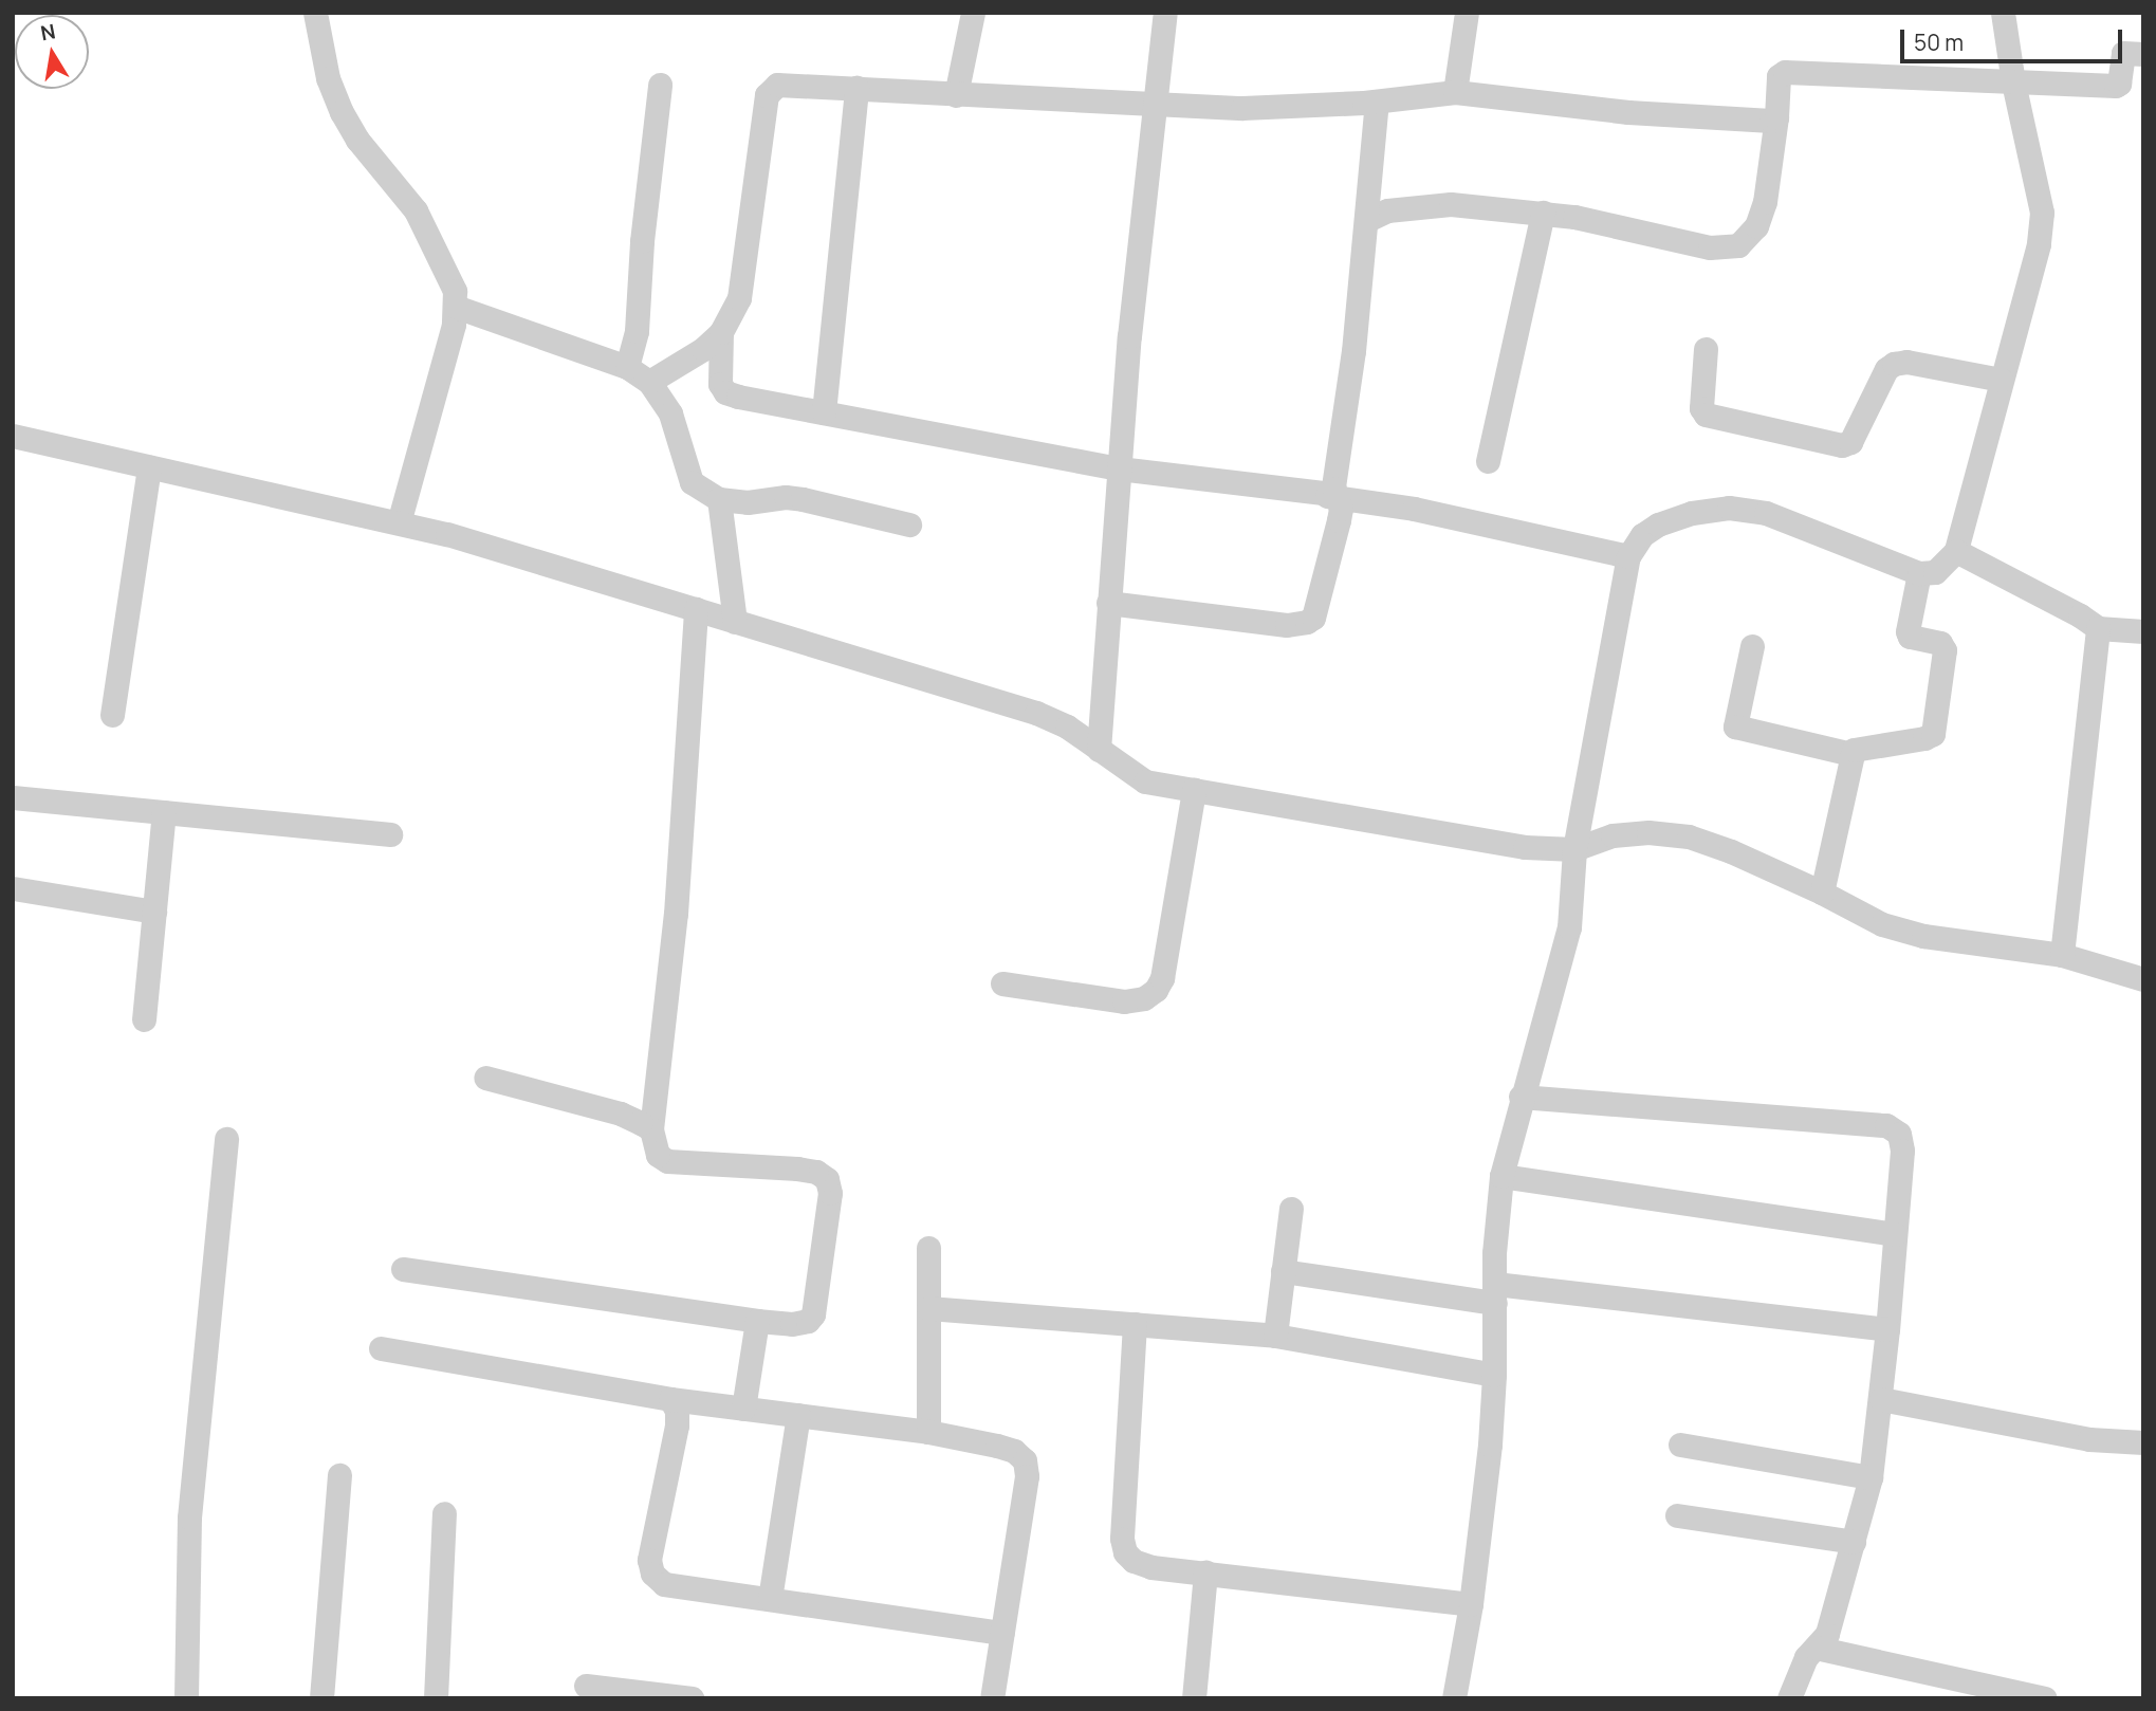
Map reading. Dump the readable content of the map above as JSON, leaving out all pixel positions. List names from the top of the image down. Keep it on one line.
{"scale_bar":"50 m","north":"top"}
